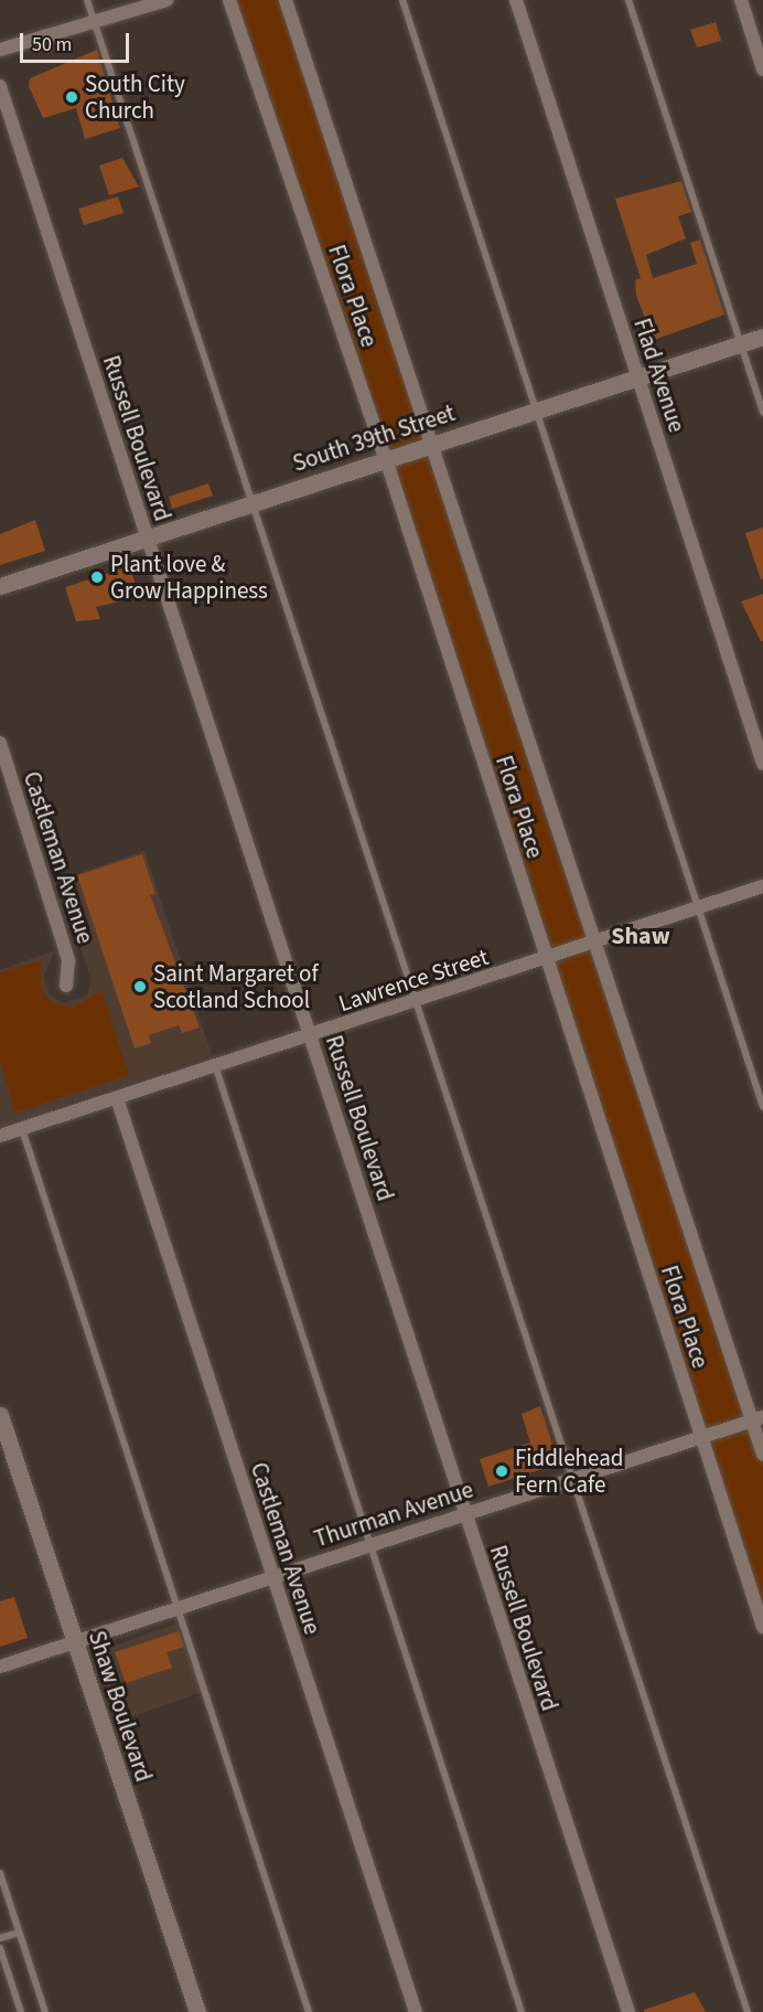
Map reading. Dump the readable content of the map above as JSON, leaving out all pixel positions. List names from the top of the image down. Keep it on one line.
{"streets":{"street":["Flora Place","Flad Avenue","Russell Boulevard","South 39th Street","Castleman Avenue","Lawrence Street","Thurman Avenue","Shaw Boulevard"]},"crossings":[["Flora Place","South 39th Street"],["Flora Place","Lawrence Street"],["Flora Place","Thurman Avenue"],["Flad Avenue","South 39th Street"],["Russell Boulevard","South 39th Street"],["Russell Boulevard","Lawrence Street"],["Russell Boulevard","Thurman Avenue"],["Castleman Avenue","Lawrence Street"],["Castleman Avenue","Thurman Avenue"],["Thurman Avenue","Shaw Boulevard"]],"districts":["Shaw"],"places":["South City Church","Plant love & Grow Happiness","Saint Margaret of Scotland School","Fiddlehead Fern Cafe"],"scale_bar":"50 m"}
